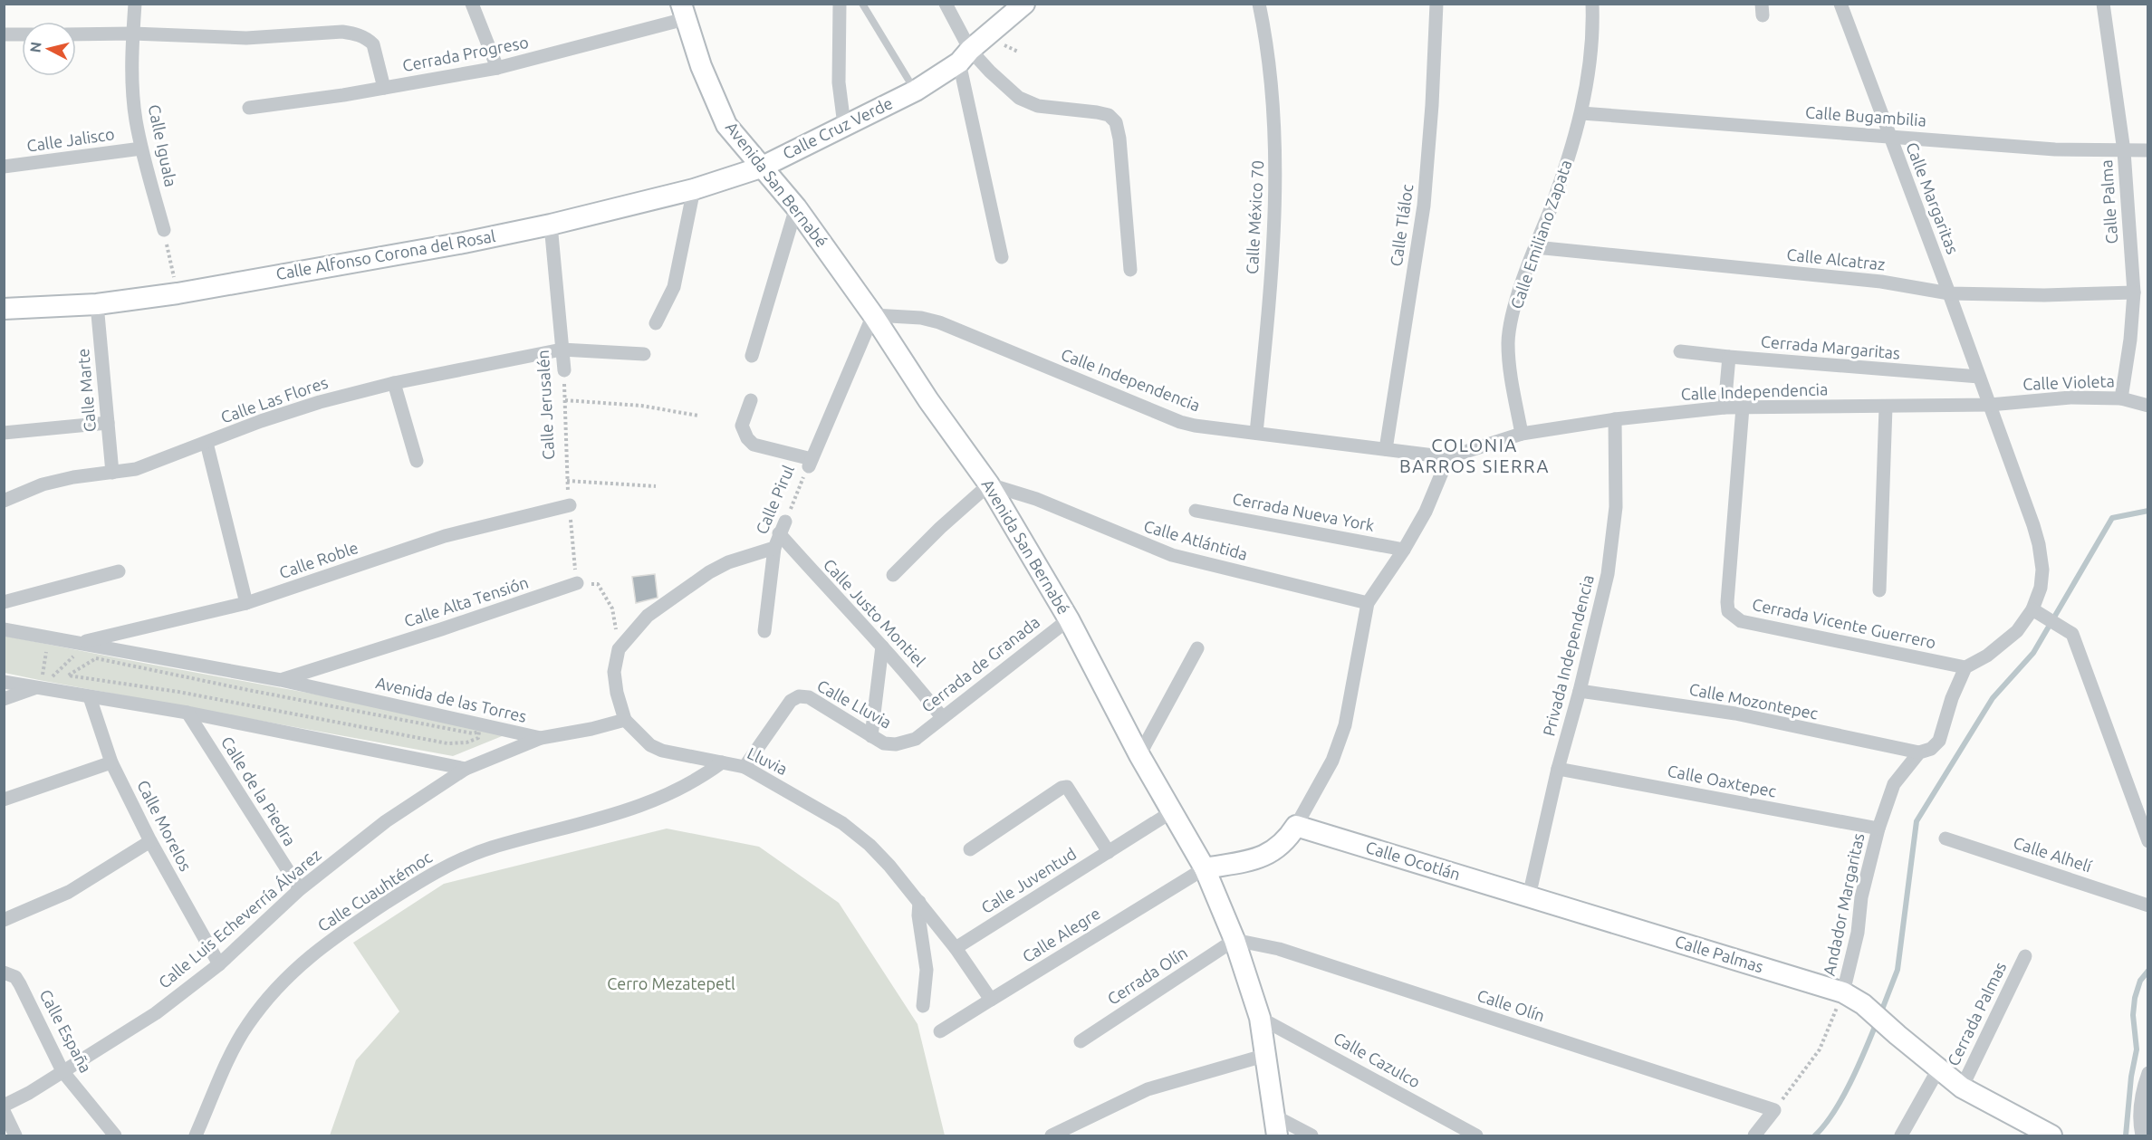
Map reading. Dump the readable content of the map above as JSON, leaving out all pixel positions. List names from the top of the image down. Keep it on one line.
{"streets":{"street":["Cerrada Progreso","Calle Bugambilia","Calle Cruz Verde","Calle Jalisco","Calle Iguala","Avenida San Bernabé","Calle Margaritas","Calle Palma","Calle México 70","Calle Tláloc","Calle Emiliano Zapata","Calle Alfonso Corona del Rosal","Calle Alcatraz","Cerrada Margaritas","Calle Independencia","Calle Violeta","Calle Marte","Calle Las Flores","Calle Jerusalén","Calle Pirul","Cerrada Nueva York","Calle Atlántida","Calle Roble","Calle Alta Tensión","Calle Justo Montiel","Cerrada Vicente Guerrero","Privada Independencia","Cerrada de Granada","Avenida de las Torres","Calle Mozontepec","Calle Lluvia","Lluvia","Calle Oaxtepec","Calle de la Piedra","Calle Morelos","Calle Alhelí","Calle Ocotlán","Calle Juventud","Calle Cuauhtémoc","Andador Margaritas","Calle Luis Echeverría Álvarez","Calle Alegre","Calle Palmas","Cerrada Olín","Calle Olín","Cerrada Palmas","Calle España","Calle Cazulco"]},"crossings":[["Cerrada Progreso","Avenida San Bernabé"],["Calle Bugambilia","Calle Margaritas"],["Calle Bugambilia","Calle Palma"],["Calle Bugambilia","Calle Emiliano Zapata"],["Calle Cruz Verde","Avenida San Bernabé"],["Calle Cruz Verde","Calle Alfonso Corona del Rosal"],["Calle Jalisco","Calle Iguala"],["Avenida San Bernabé","Calle Alfonso Corona del Rosal"],["Avenida San Bernabé","Calle Independencia"],["Avenida San Bernabé","Calle Pirul"],["Avenida San Bernabé","Calle Atlántida"],["Avenida San Bernabé","Cerrada de Granada"],["Avenida San Bernabé","Calle Juventud"],["Avenida San Bernabé","Calle Alegre"],["Avenida San Bernabé","Cerrada Olín"],["Avenida San Bernabé","Calle Olín"],["Avenida San Bernabé","Calle Cazulco"],["Calle Margaritas","Calle Alcatraz"],["Calle Margaritas","Cerrada Margaritas"],["Calle Margaritas","Calle Independencia"],["Calle Margaritas","Calle Violeta"],["Calle Palma","Calle Alcatraz"],["Calle Palma","Calle Violeta"],["Calle México 70","Calle Independencia"],["Calle Tláloc","Calle Independencia"],["Calle Emiliano Zapata","Calle Alcatraz"],["Calle Emiliano Zapata","Calle Independencia"],["Calle Alfonso Corona del Rosal","Calle Marte"],["Calle Alfonso Corona del Rosal","Calle Jerusalén"],["Calle Independencia","Calle Violeta"],["Calle Independencia","Calle Pirul"],["Calle Independencia","Cerrada Vicente Guerrero"],["Calle Independencia","Privada Independencia"],["Calle Marte","Calle Las Flores"],["Calle Las Flores","Calle Jerusalén"],["Calle Jerusalén","Calle Roble"],["Calle Jerusalén","Calle Alta Tensión"],["Calle Pirul","Calle Justo Montiel"],["Calle Roble","Avenida de las Torres"],["Calle Alta Tensión","Avenida de las Torres"],["Calle Justo Montiel","Cerrada de Granada"],["Cerrada Vicente Guerrero","Andador Margaritas"],["Privada Independencia","Calle Mozontepec"],["Privada Independencia","Calle Oaxtepec"],["Privada Independencia","Calle Ocotlán"],["Privada Independencia","Calle Palmas"],["Cerrada de Granada","Calle Lluvia"],["Avenida de las Torres","Calle Luis Echeverría Álvarez"],["Calle Mozontepec","Andador Margaritas"],["Calle Lluvia","Lluvia"],["Lluvia","Calle Cuauhtémoc"],["Calle Oaxtepec","Andador Margaritas"],["Calle de la Piedra","Calle Luis Echeverría Álvarez"],["Calle Morelos","Calle Luis Echeverría Álvarez"],["Calle Ocotlán","Calle Palmas"],["Andador Margaritas","Calle Palmas"],["Calle Luis Echeverría Álvarez","Calle España"],["Calle Palmas","Cerrada Palmas"],["Cerrada Olín","Calle Olín"]],"districts":["COLONIA BARROS SIERRA"],"parks":["Cerro Mezatepetl"],"north":"left"}
